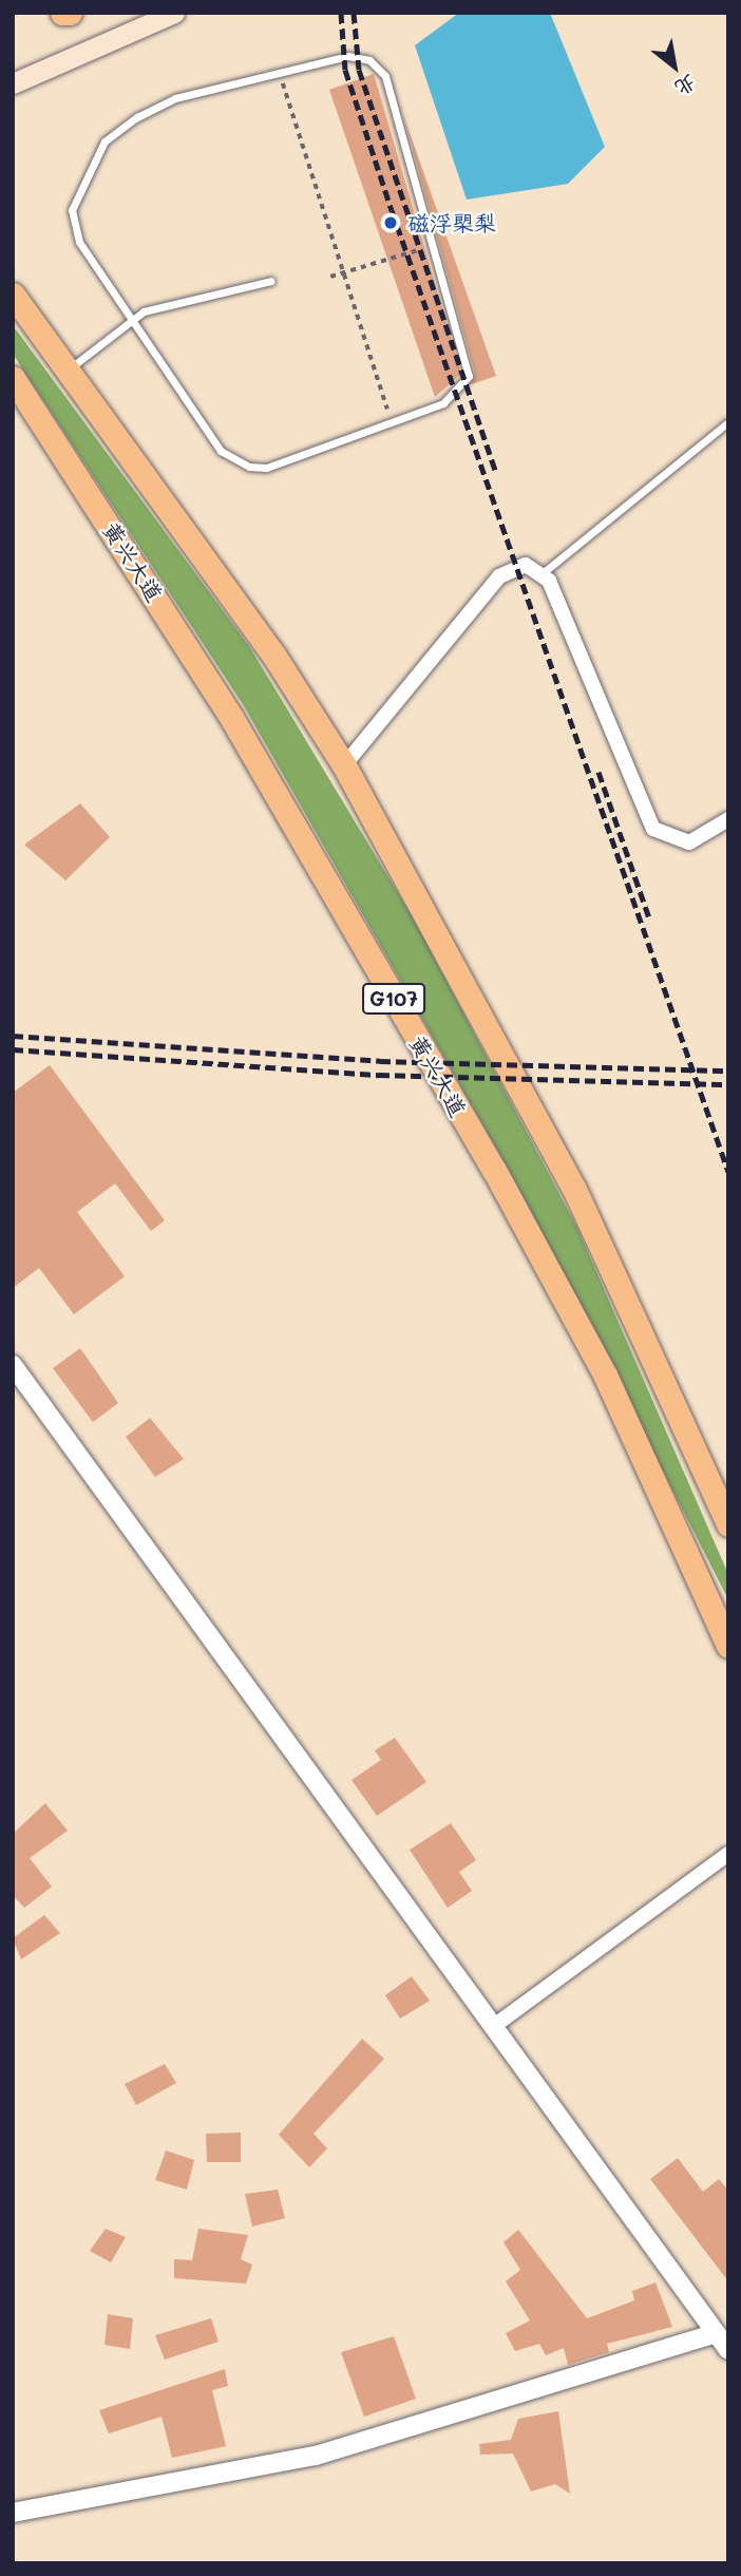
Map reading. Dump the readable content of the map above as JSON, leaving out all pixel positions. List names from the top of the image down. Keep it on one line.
{"streets":{"highway":["黄兴大道","G107"]},"places":["磁浮㮾梨"],"north":"bottom right"}
